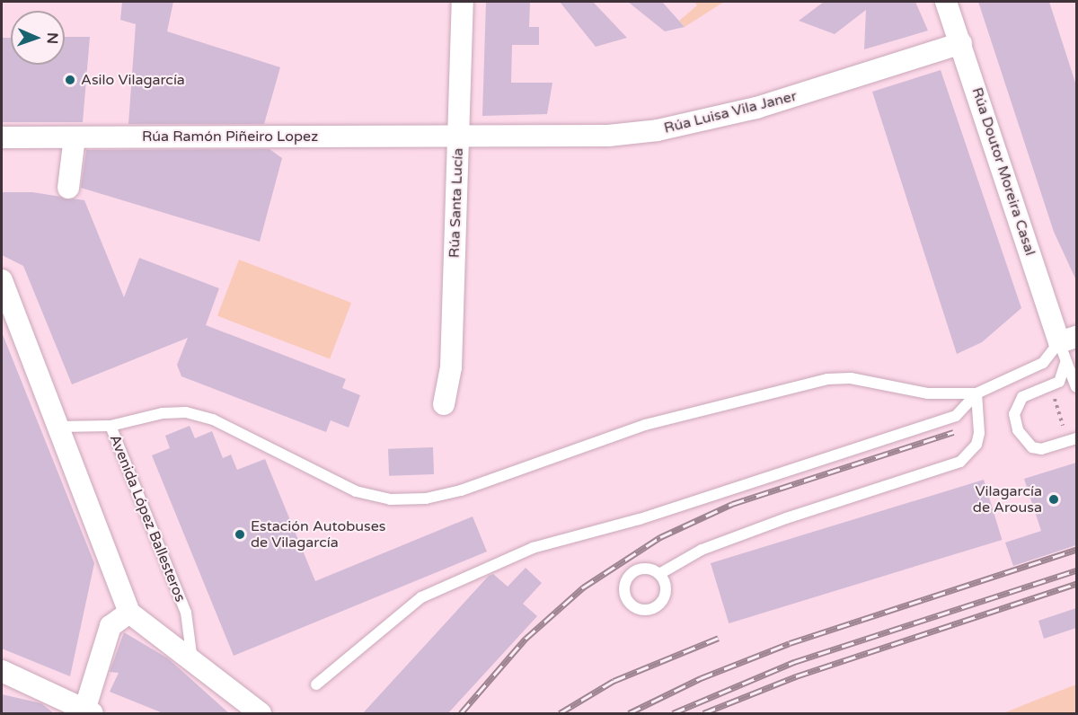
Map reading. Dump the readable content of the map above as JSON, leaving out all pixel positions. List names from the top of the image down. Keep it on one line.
{"streets":{"street":["Rúa Luisa Vila Janer","Rúa Ramón Piñeiro Lopez","Rúa Doutor Moreira Casal","Rúa Santa Lucía"],"lane":["Avenida López Ballesteros"]},"crossings":[["Rúa Luisa Vila Janer","Rúa Ramón Piñeiro Lopez"],["Rúa Luisa Vila Janer","Rúa Doutor Moreira Casal"],["Rúa Luisa Vila Janer","Rúa Santa Lucía"],["Rúa Ramón Piñeiro Lopez","Rúa Santa Lucía"]],"places":["Asilo Vilagarcía","Vilagarcía de Arousa","Estación Autobuses de Vilagarcía"],"north":"right"}
